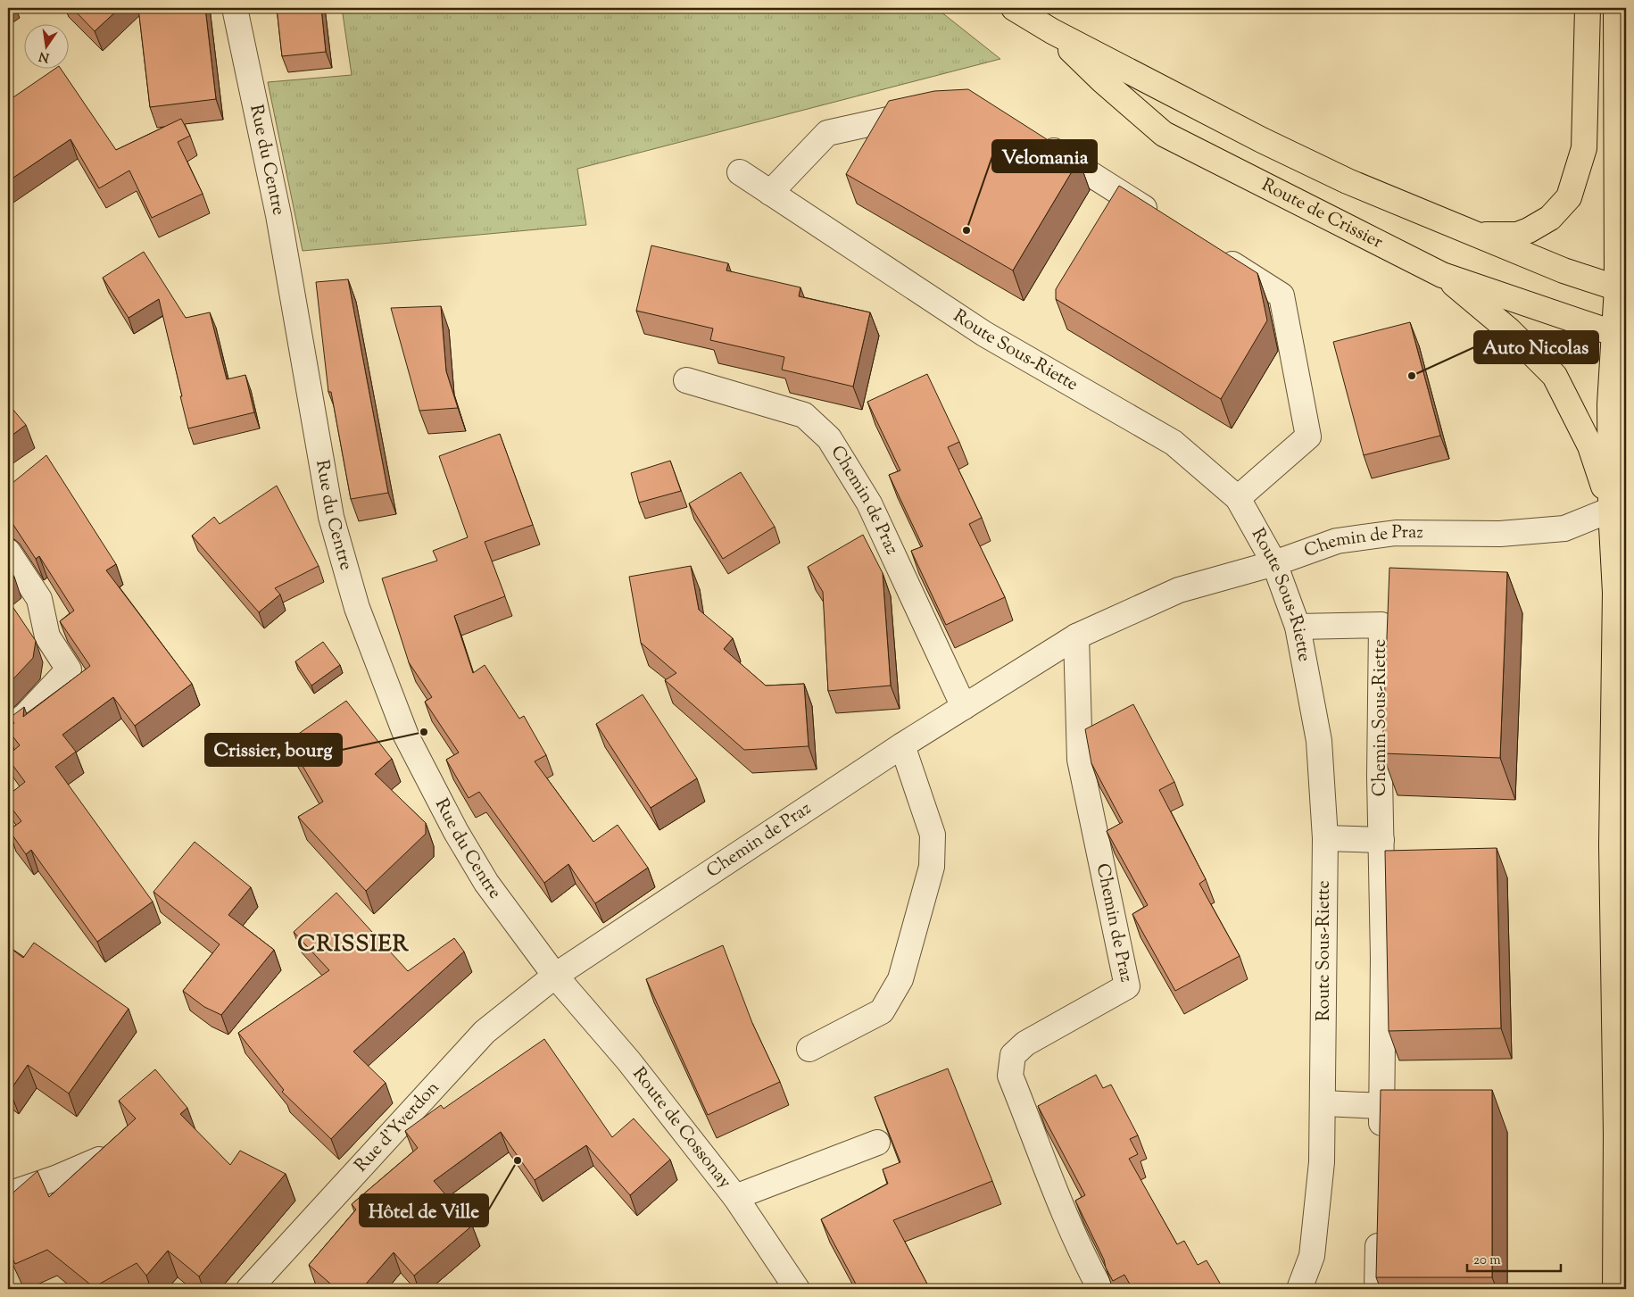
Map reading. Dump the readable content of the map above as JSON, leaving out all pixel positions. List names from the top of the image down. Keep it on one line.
{"streets":{"main road":["Route de Crissier"],"street":["Rue du Centre","Route Sous-Riette","Chemin de Praz","Chemin Sous-Riette","Rue d'Yverdon","Route de Cossonay"]},"crossings":[["Rue du Centre","Chemin de Praz"],["Rue du Centre","Rue d'Yverdon"],["Rue du Centre","Route de Cossonay"],["Route Sous-Riette","Chemin de Praz"],["Route Sous-Riette","Chemin Sous-Riette"],["Chemin de Praz","Rue d'Yverdon"],["Chemin de Praz","Route de Cossonay"],["Rue d'Yverdon","Route de Cossonay"]],"districts":["CRISSIER"],"places":["Velomania","Auto Nicolas","Crissier, bourg","Hôtel de Ville"],"scale_bar":"20 m","north":"bottom"}
